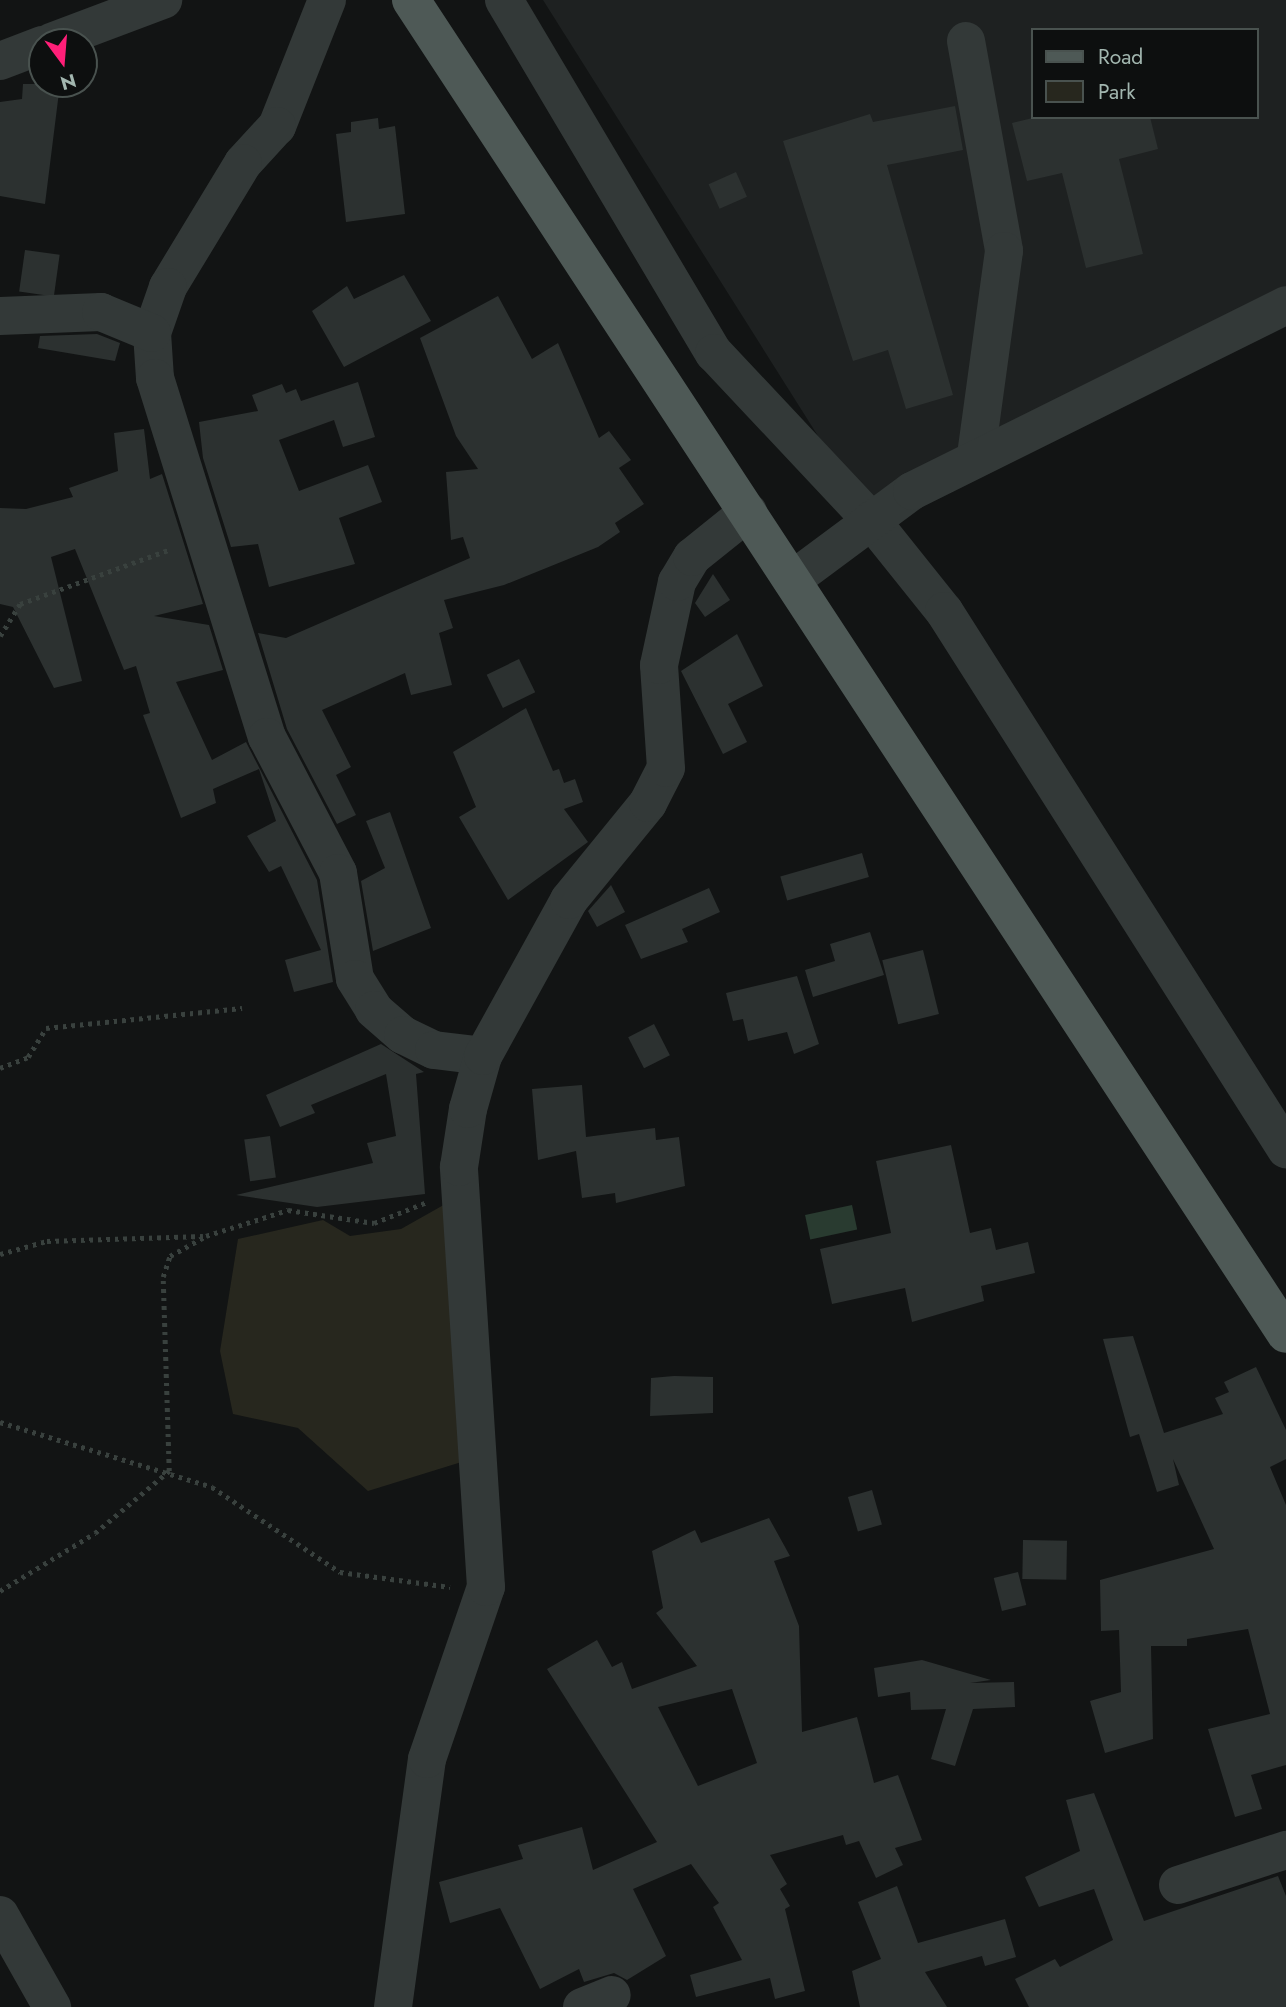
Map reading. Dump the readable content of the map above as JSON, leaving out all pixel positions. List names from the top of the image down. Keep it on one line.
{"legend":["Road","Park"],"north":"bottom"}
